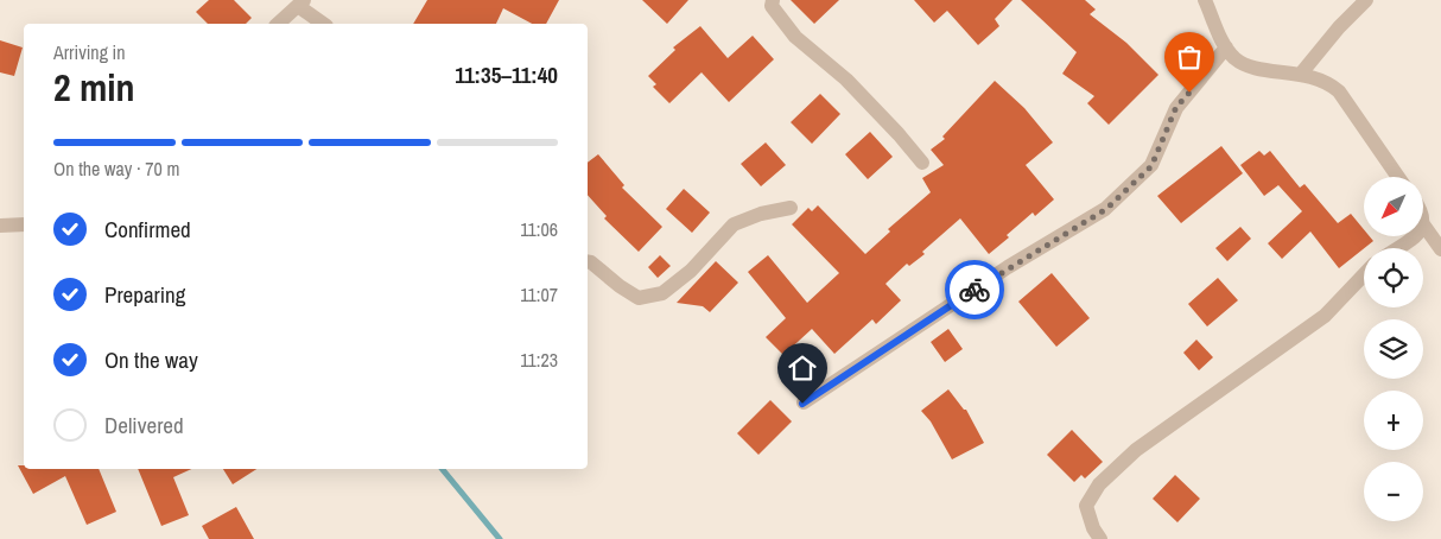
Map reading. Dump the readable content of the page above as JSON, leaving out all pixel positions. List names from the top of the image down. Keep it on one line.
{"north":"bottom left","page":{"heading":["2 min","Arriving in","11:35–11:40"],"bar":"On the way · 70 m","map_buttons":["+","−"],"list":[["Confirmed","11:06"],["Preparing","11:07"],["On the way","11:23"],"Delivered"]}}
